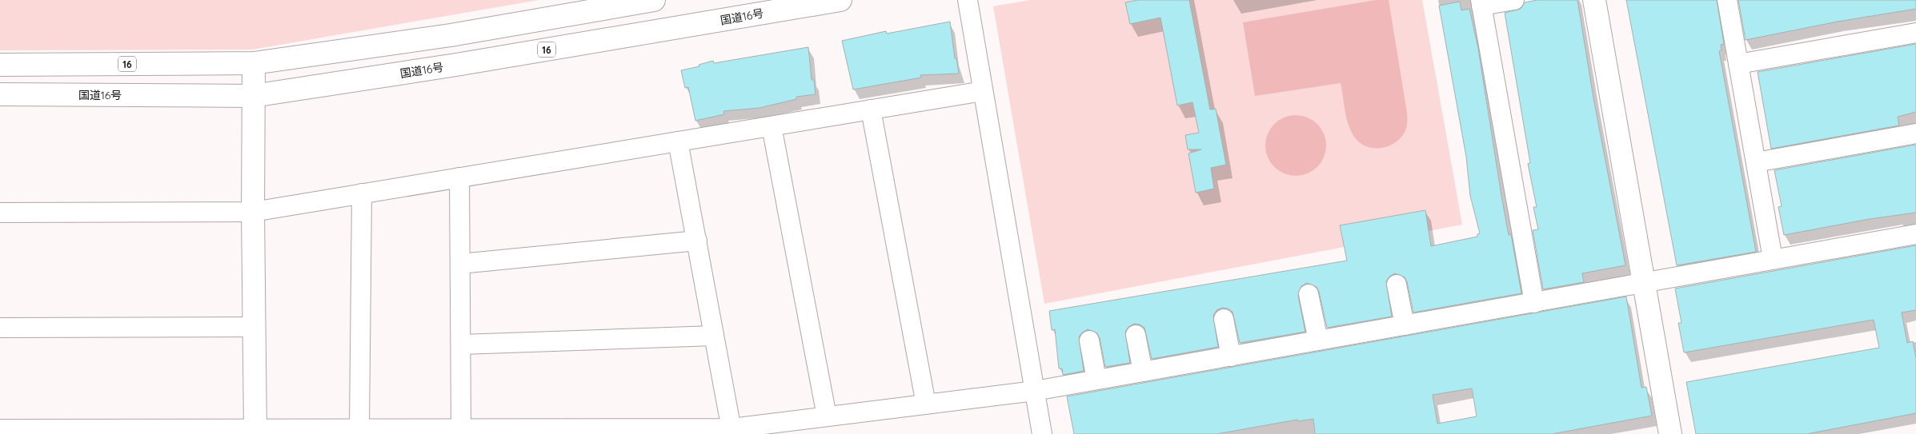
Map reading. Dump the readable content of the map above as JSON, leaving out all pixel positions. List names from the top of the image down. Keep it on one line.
{"streets":{"main road":["国道16号","16"]}}
